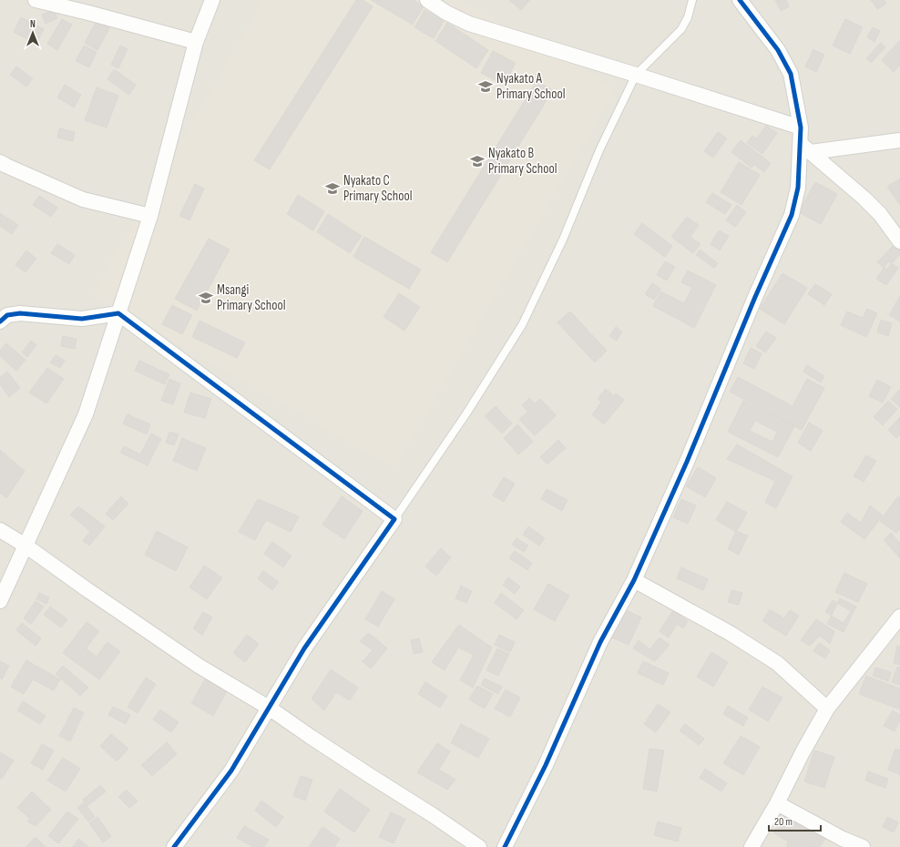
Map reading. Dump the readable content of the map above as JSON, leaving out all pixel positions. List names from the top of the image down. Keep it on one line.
{"places":{"school or university":["Nyakato A Primary School","Nyakato B Primary School","Nyakato C Primary School","Msangi Primary School"]},"scale_bar":"20 m","north":"top"}
